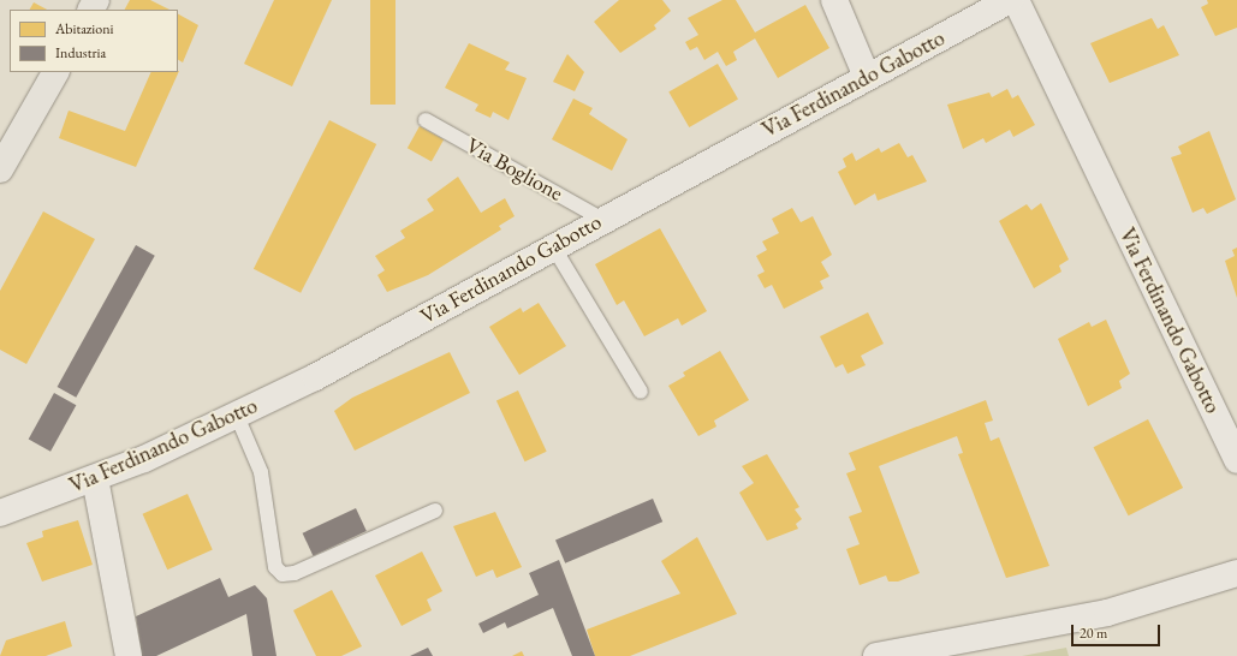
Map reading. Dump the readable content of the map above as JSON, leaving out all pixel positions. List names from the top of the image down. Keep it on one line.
{"streets":{"street":["Via Ferdinando Gabotto"],"lane":["Via Boglione"]},"crossings":[["Via Ferdinando Gabotto","Via Boglione"]],"legend":["Abitazioni","Industria"],"scale_bar":"20 m"}
